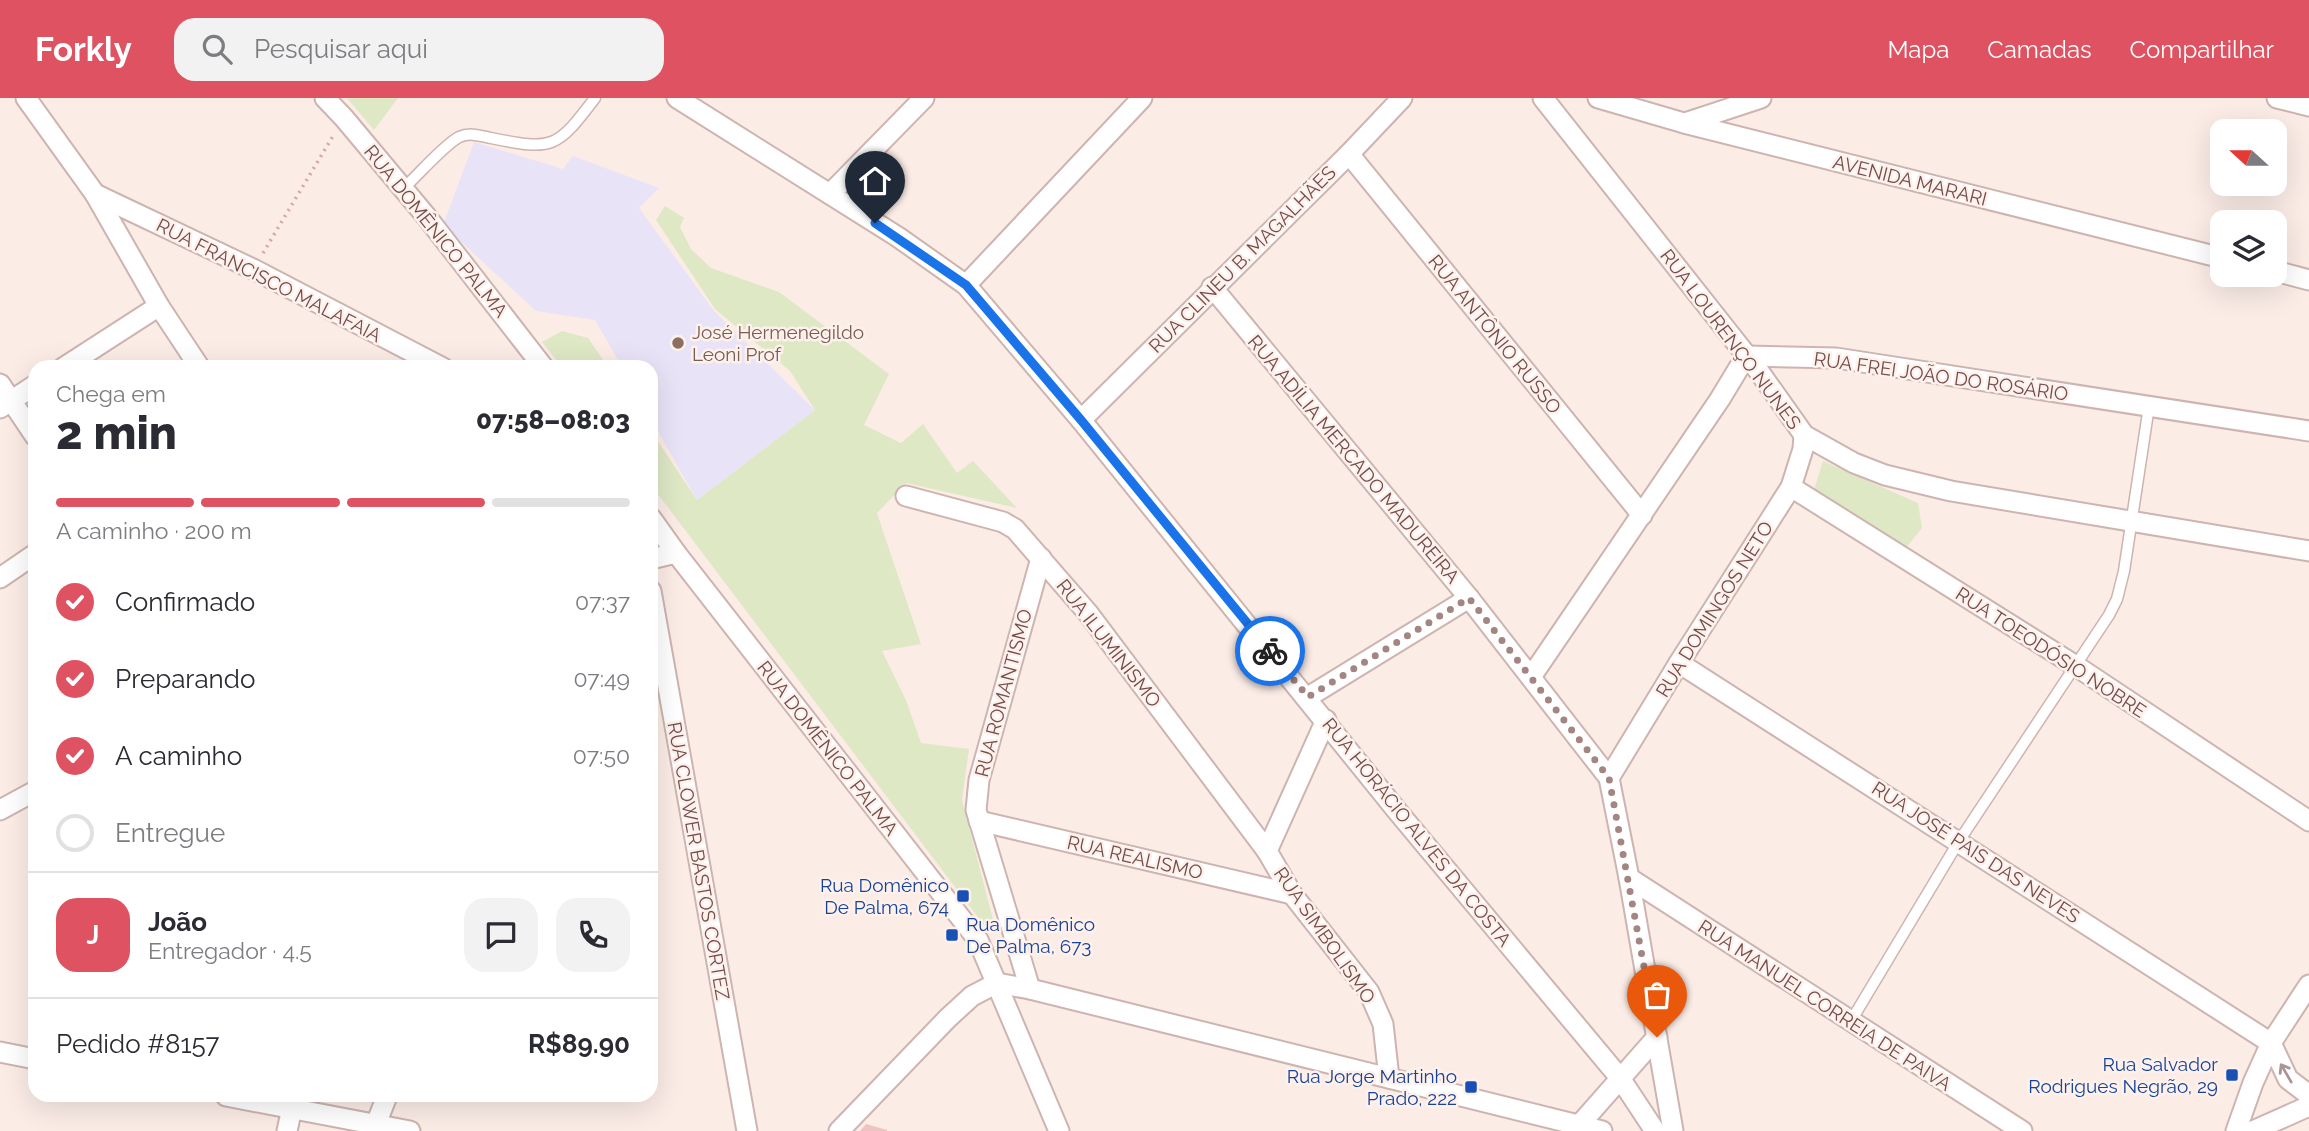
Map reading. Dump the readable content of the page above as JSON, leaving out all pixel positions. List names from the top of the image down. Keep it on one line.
{"streets":{"street":["AVENIDA MARARI","RUA DOMÊNICO PALMA","RUA CLINEU B. MAGALHÃES","RUA FRANCISCO MALAFAIA","RUA ANTÔNIO RUSSO","RUA LOURENÇO NUNES","RUA FREI JOÃO DO ROSÁRIO","RUA ADÍLIA MERCADO MADUREIRA","RUA DOMINGOS NETO","RUA ILUMINISMO","RUA TOEODÓSIO NOBRE","RUA ROMANTISMO","RUA HORÁCIO ALVES DA COSTA","RUA JOSÉ PAIS DAS NEVES","RUA REALISMO","RUA CLOWER BASTOS CORTEZ","RUA SIMBOLISMO","RUA MANUEL CORREIA DE PAIVA"]},"crossings":[["RUA CLINEU B. MAGALHÃES","RUA ANTÔNIO RUSSO"],["RUA CLINEU B. MAGALHÃES","RUA ADÍLIA MERCADO MADUREIRA"],["RUA CLINEU B. MAGALHÃES","RUA HORÁCIO ALVES DA COSTA"],["RUA LOURENÇO NUNES","RUA FREI JOÃO DO ROSÁRIO"],["RUA LOURENÇO NUNES","RUA DOMINGOS NETO"],["RUA ADÍLIA MERCADO MADUREIRA","RUA DOMINGOS NETO"],["RUA ADÍLIA MERCADO MADUREIRA","RUA MANUEL CORREIA DE PAIVA"],["RUA DOMINGOS NETO","RUA TOEODÓSIO NOBRE"],["RUA DOMINGOS NETO","RUA JOSÉ PAIS DAS NEVES"],["RUA ILUMINISMO","RUA ROMANTISMO"],["RUA ILUMINISMO","RUA SIMBOLISMO"],["RUA ROMANTISMO","RUA REALISMO"],["RUA HORÁCIO ALVES DA COSTA","RUA SIMBOLISMO"],["RUA REALISMO","RUA SIMBOLISMO"]],"places":{"other":["José Hermenegildo Leoni Prof"],"transit":["Rua Domênico De Palma, 674","Rua Domênico De Palma, 673","Rua Salvador Rodrigues Negrão, 29","Rua Jorge Martinho Prado, 222"]},"north":"left","page":{"header":"Forkly","search":"Pesquisar aqui","nav":["Mapa","Camadas","Compartilhar"],"heading":["2 min","Chega em","07:58–08:03"],"panel":["João","Entregador · 4.5","Pedido #8157","R$89.90"],"bar":"A caminho · 200 m","list":[["Confirmado","07:37"],["Preparando","07:49"],["A caminho","07:50"],"Entregue"],"round":"J"}}
